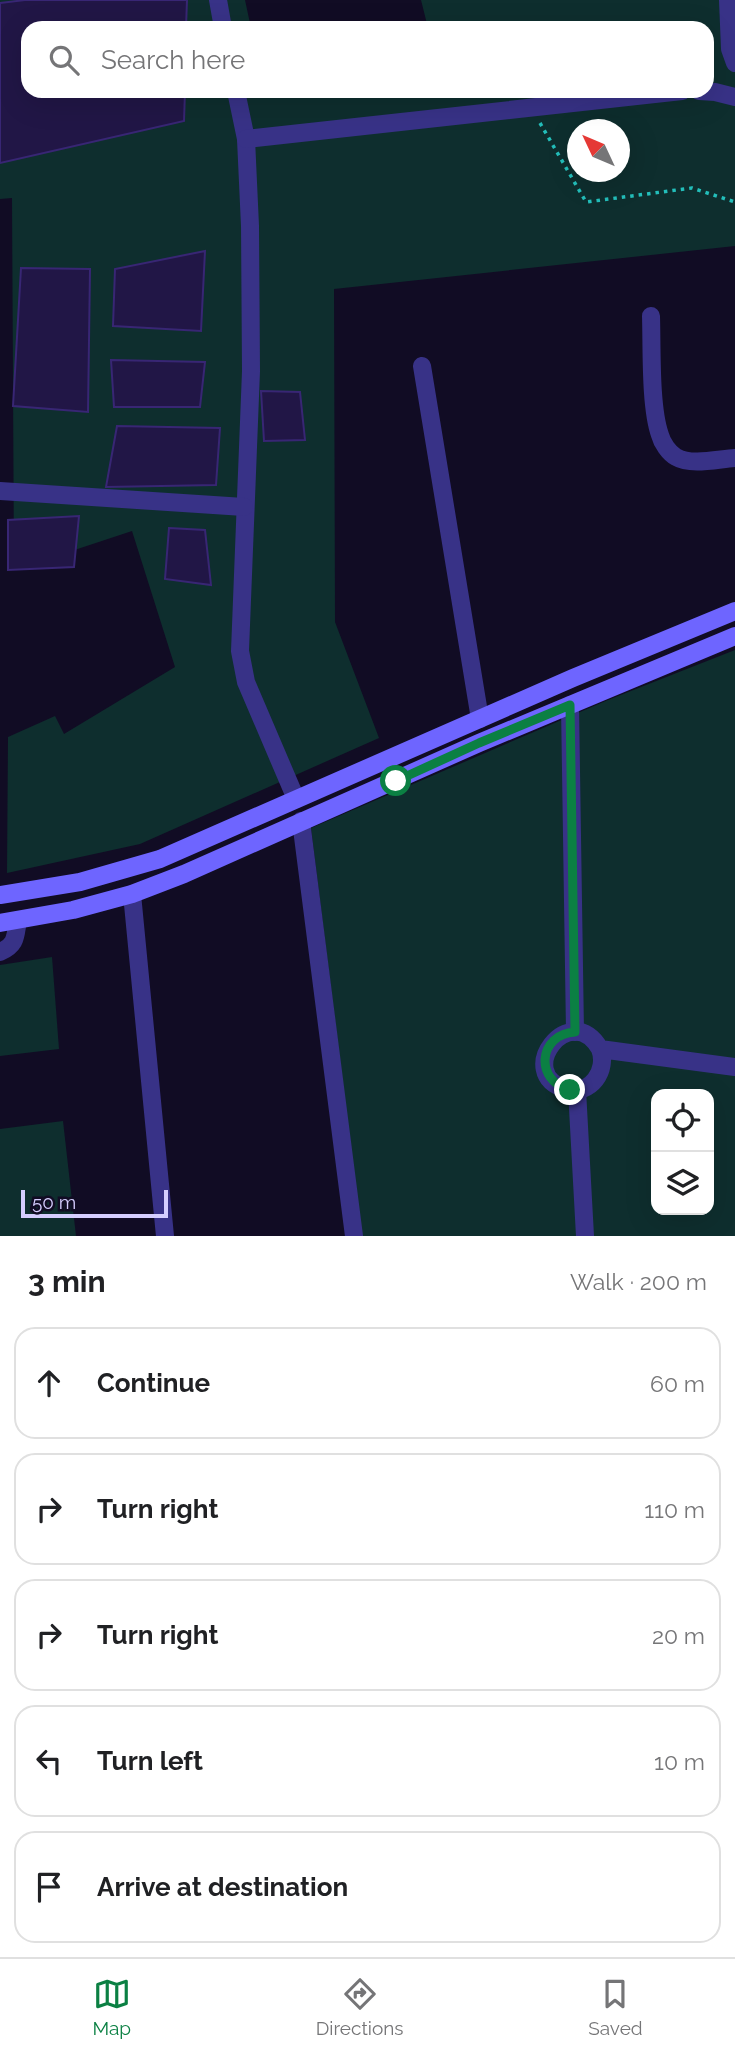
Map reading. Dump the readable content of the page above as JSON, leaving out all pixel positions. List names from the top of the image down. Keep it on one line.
{"scale_bar":"50 m","north":"top left","page":{"search":"Search here","scale":"50 m","heading":["3 min","Walk · 200 m"],"list":[["Continue","60 m"],["Turn right","110 m"],["Turn right","20 m"],["Turn left","10 m"],"Arrive at destination"],"nav":["Map","Directions","Saved"]}}
